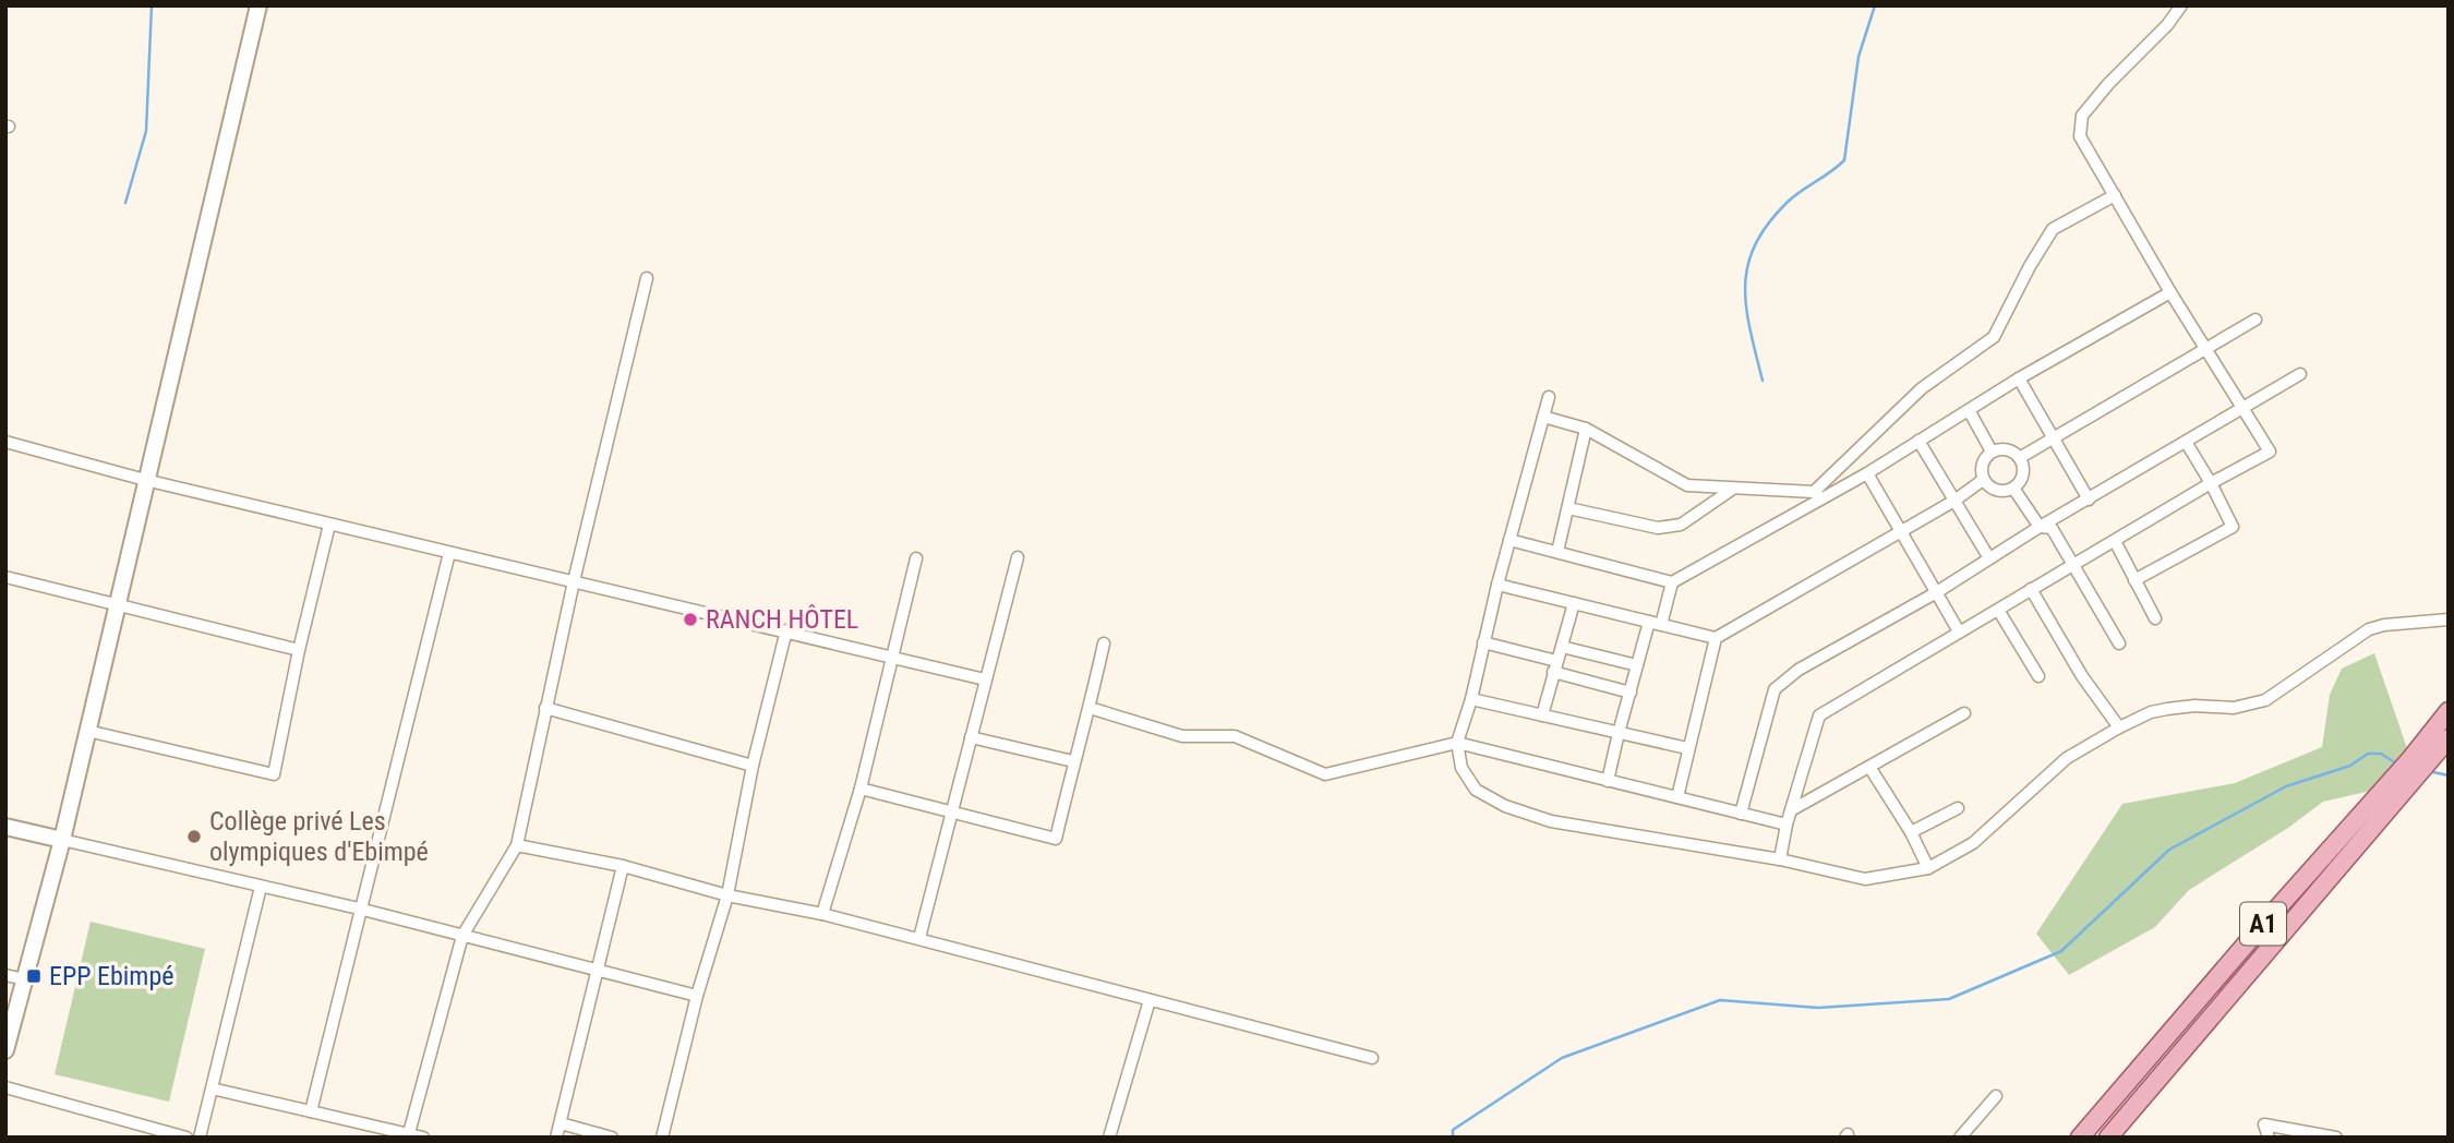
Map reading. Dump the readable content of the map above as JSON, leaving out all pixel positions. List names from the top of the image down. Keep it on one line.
{"streets":{"main road":["A1"]},"places":{"other":["RANCH HÔTEL","Collège privé Les olympiques d'Ebimpé"],"transit":["EPP Ebimpé"]}}
